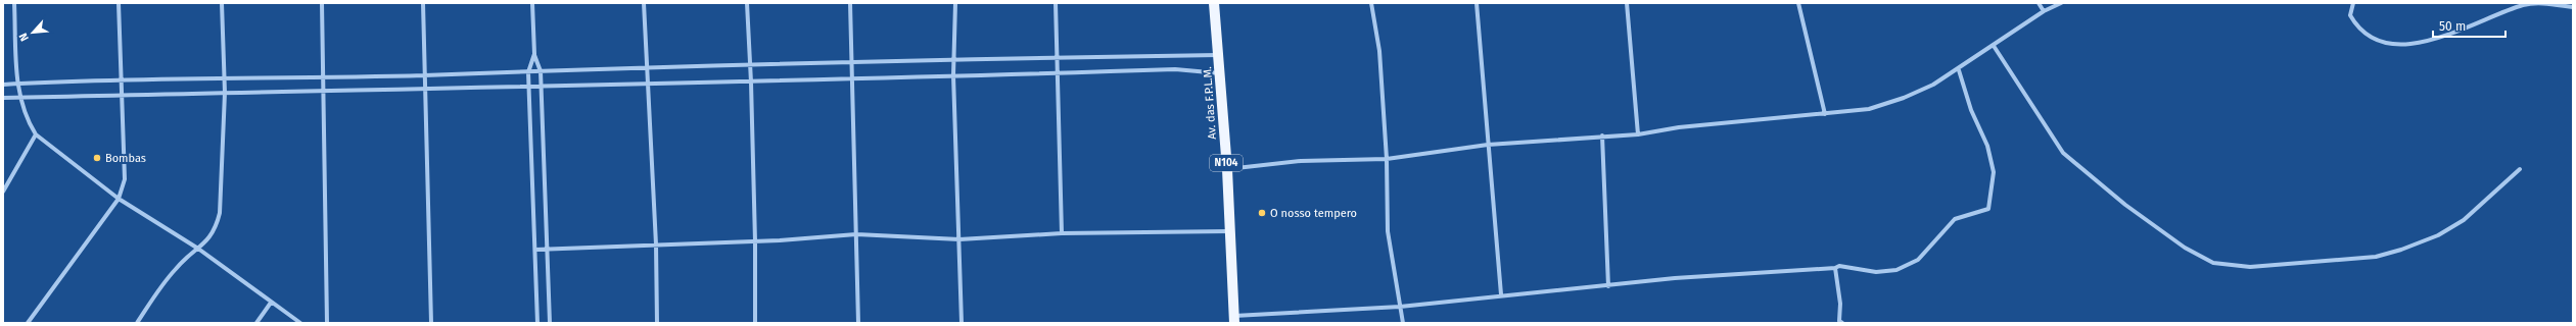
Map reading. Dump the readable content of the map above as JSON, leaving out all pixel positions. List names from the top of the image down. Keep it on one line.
{"streets":{"main road":["Av. das F.P.L.M.","N104"]},"places":["Bombas","O nosso tempero"],"scale_bar":"50 m","north":"bottom left"}
